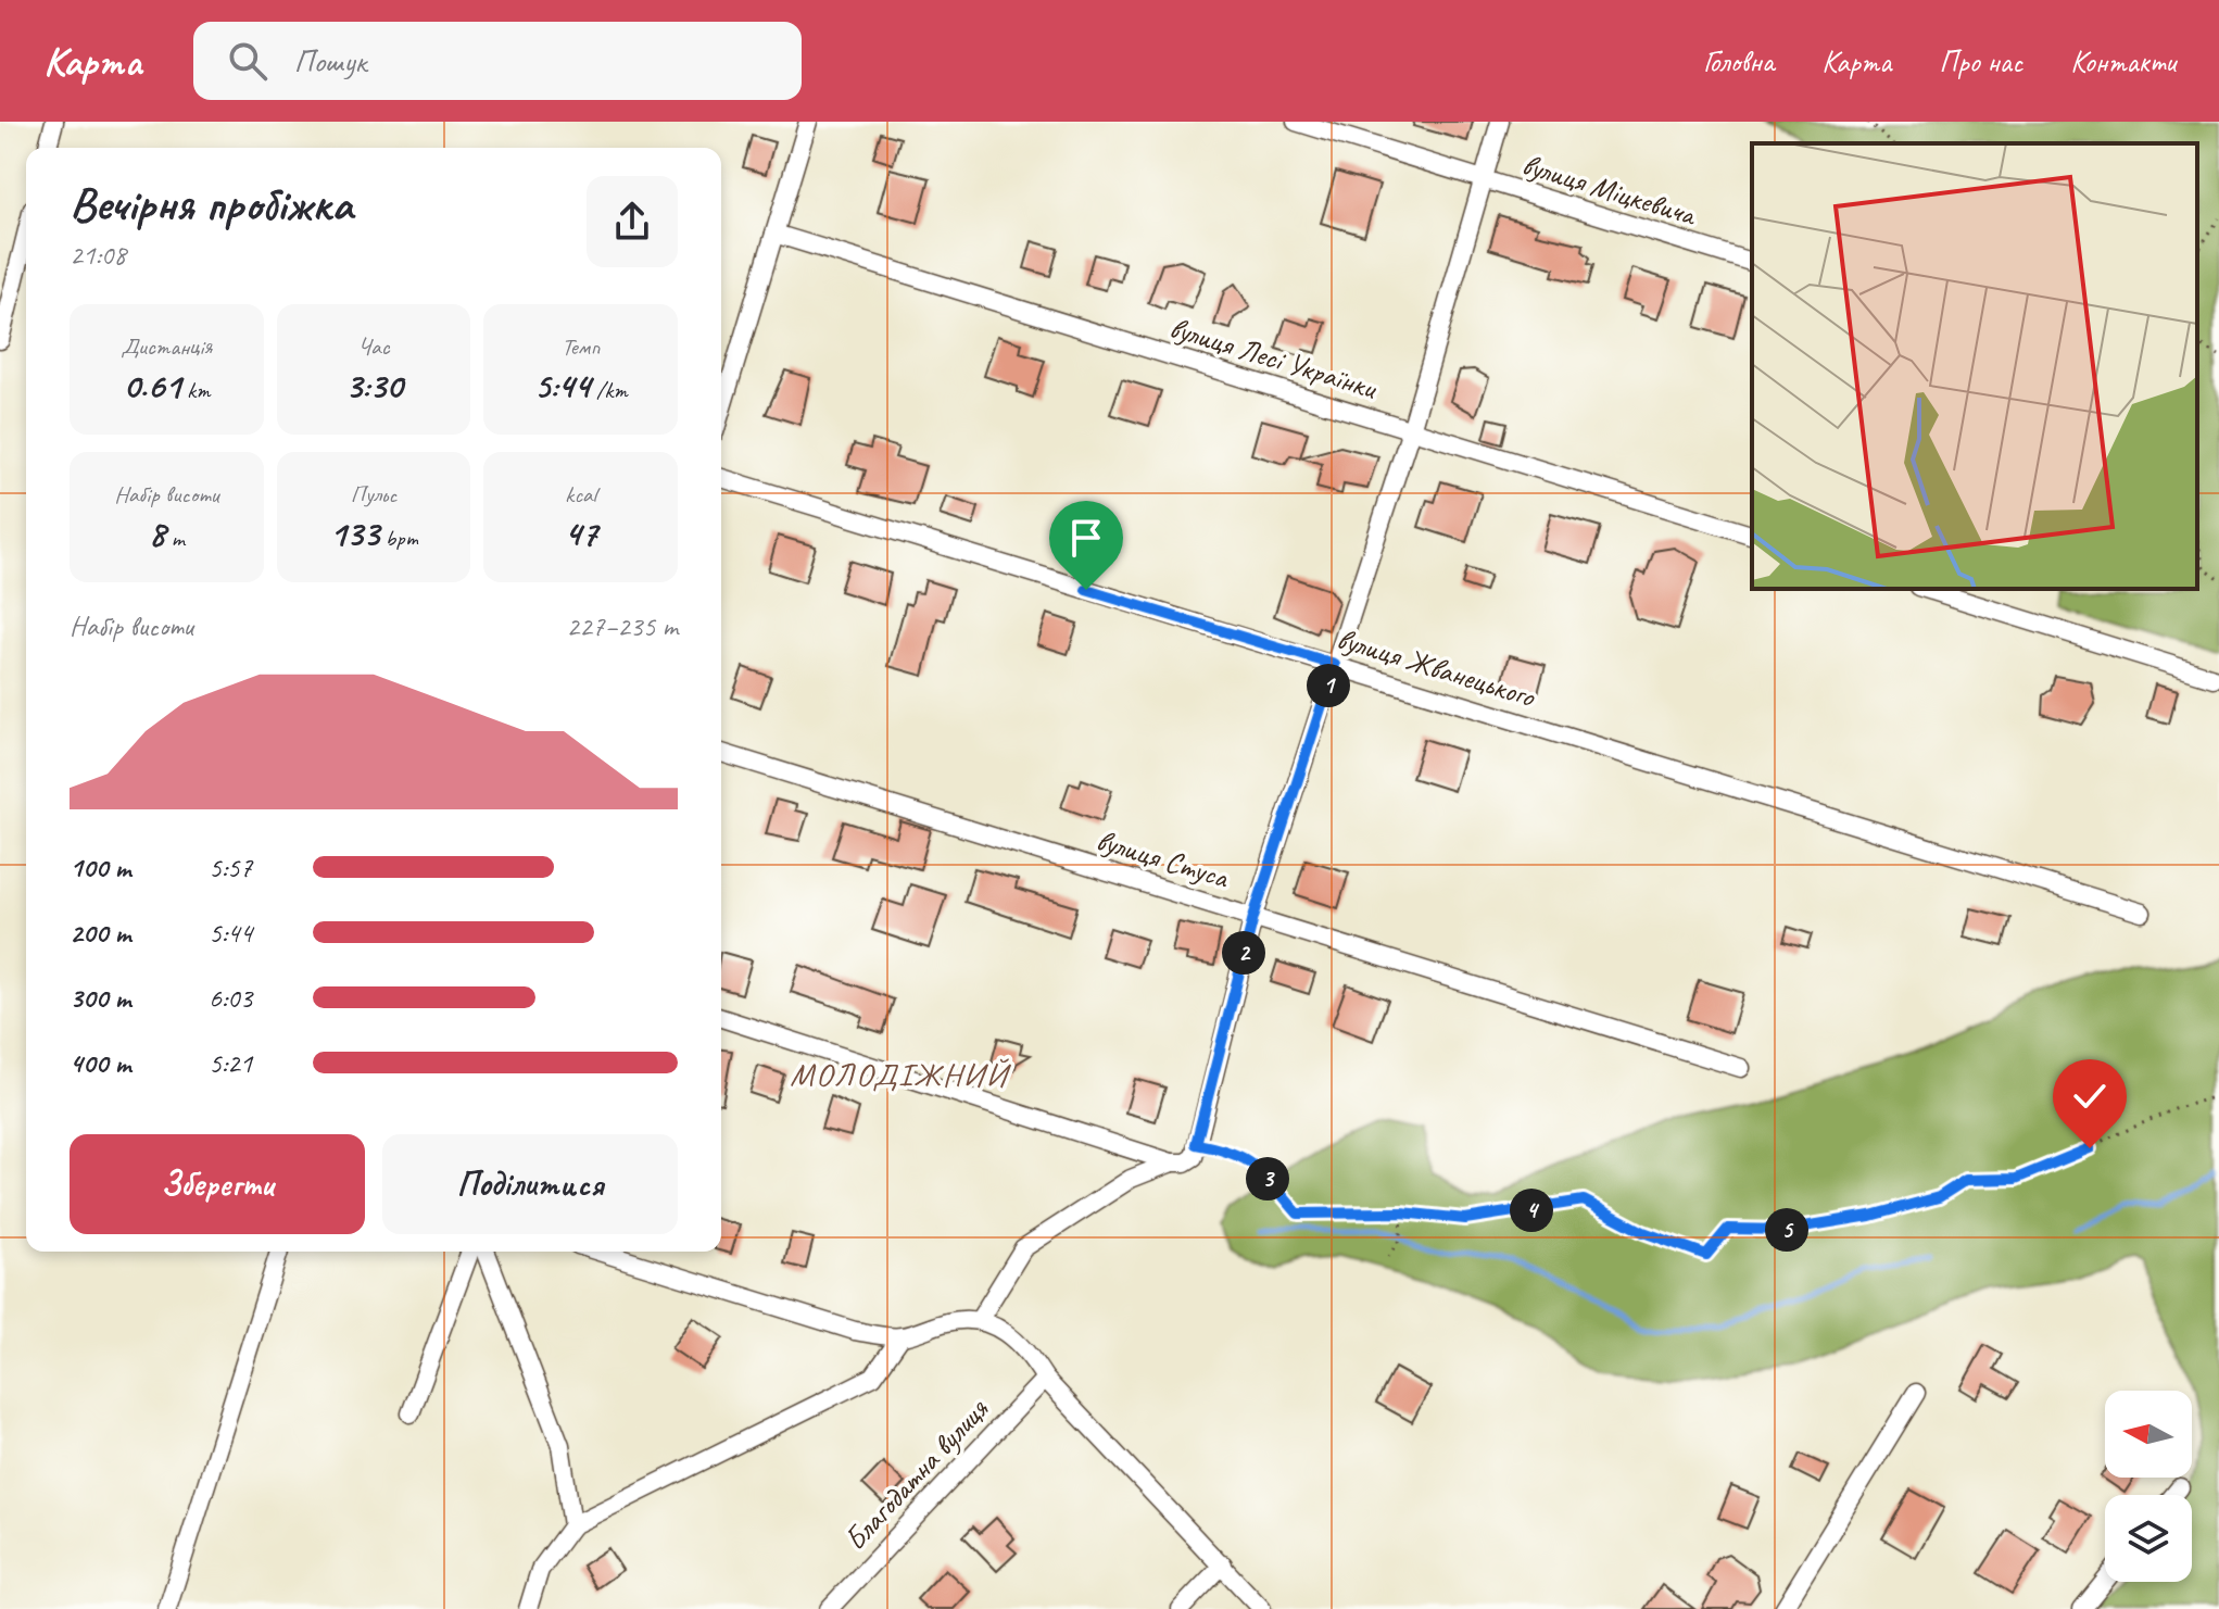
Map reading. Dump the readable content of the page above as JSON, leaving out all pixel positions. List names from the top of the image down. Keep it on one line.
{"streets":{"street":["вулиця Міцкевича","вулиця Лесі Українки","вулиця Жванецького","вулиця Стуса","Благодатна вулиця"]},"districts":["МОЛОДІЖНИЙ"],"north":"left","page":{"header":"Карта","search":"Пошук","nav":["Головна","Карта","Про нас","Контакти"],"heading":["Вечірня пробіжка","21:08"],"stats":[["Дистанція","0.61 km"],["Час","3:30"],["Темп","5:44 /km"],["Набір висоти","8 m"],["Пульс","133 bpm"],["kcal","47"]],"chart":["Набір висоти","227–235 m"],"pins":["1","2","3","4","5"],"list":[{"name":"100 m","note":"5:57"},{"name":"200 m","note":"5:44"},{"name":"300 m","note":"6:03"},{"name":"400 m","note":"5:21"}],"buttons":["Зберегти","Поділитися"]}}
